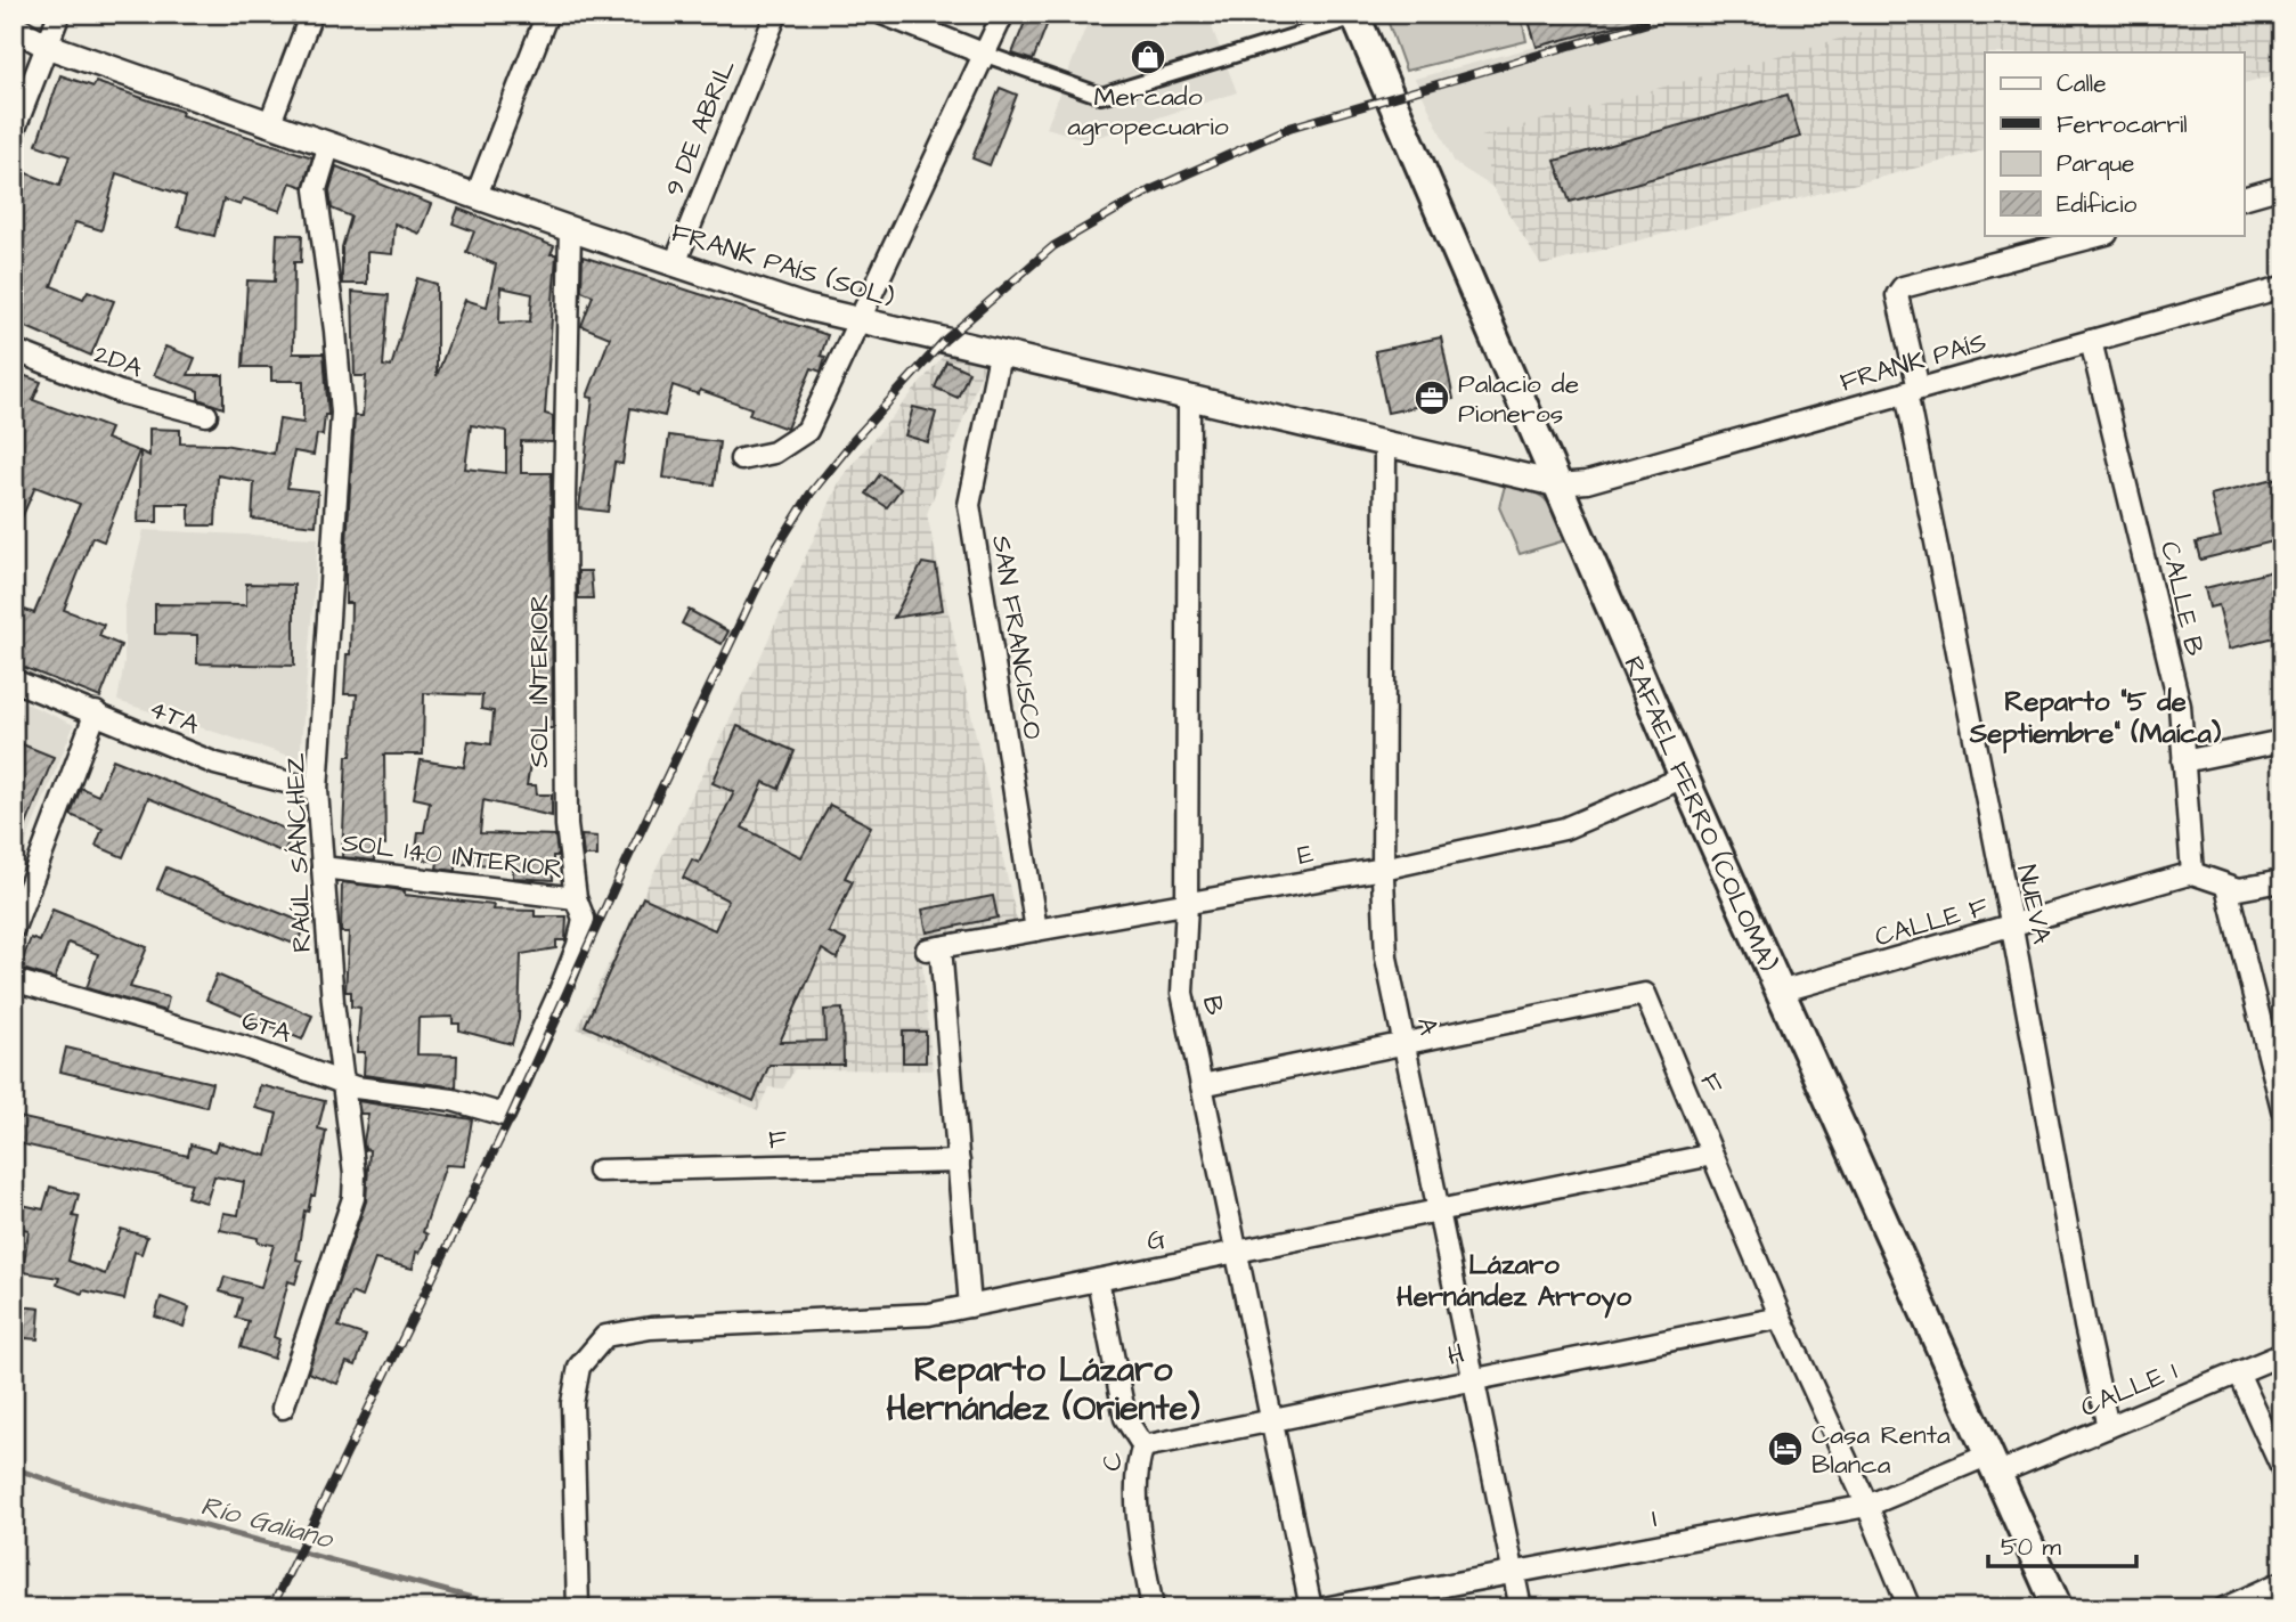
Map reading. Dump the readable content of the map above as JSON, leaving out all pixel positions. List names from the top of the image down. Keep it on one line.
{"streets":{"main road":["RAFAEL FERRO (COLOMA)"],"street":["9 DE ABRIL","FRANK PAÍS (SOL)","2DA","FRANK PAÍS","CALLE B","SAN FRANCISCO","SOL INTERIOR","4TA","RAÚL SÁNCHEZ","E","SOL 140 INTERIOR","NUEVA","CALLE F","B","6TA","A","F","G","H","CALLE 1","C","I"]},"crossings":[["9 DE ABRIL","FRANK PAÍS (SOL)"],["FRANK PAÍS (SOL)","FRANK PAÍS"],["FRANK PAÍS (SOL)","SAN FRANCISCO"],["FRANK PAÍS (SOL)","SOL INTERIOR"],["FRANK PAÍS (SOL)","RAFAEL FERRO (COLOMA)"],["FRANK PAÍS (SOL)","RAÚL SÁNCHEZ"],["FRANK PAÍS (SOL)","B"],["FRANK PAÍS (SOL)","A"],["FRANK PAÍS","CALLE B"],["FRANK PAÍS","RAFAEL FERRO (COLOMA)"],["FRANK PAÍS","NUEVA"],["CALLE B","CALLE F"],["SAN FRANCISCO","E"],["SOL INTERIOR","SOL 140 INTERIOR"],["SOL INTERIOR","6TA"],["4TA","RAÚL SÁNCHEZ"],["RAFAEL FERRO (COLOMA)","E"],["RAFAEL FERRO (COLOMA)","CALLE F"],["RAFAEL FERRO (COLOMA)","CALLE 1"],["RAFAEL FERRO (COLOMA)","I"],["RAÚL SÁNCHEZ","SOL 140 INTERIOR"],["RAÚL SÁNCHEZ","6TA"],["E","B"],["E","A"],["E","F"],["NUEVA","CALLE F"],["NUEVA","CALLE 1"],["B","F"],["B","G"],["B","H"],["A","F"],["A","G"],["A","H"],["A","I"],["F","G"],["F","H"],["F","I"],["G","C"],["H","C"],["CALLE 1","I"]],"districts":["Reparto \"5 de Septiembre\" (Maíca)","Lázaro Hernández Arroyo","Reparto Lázaro Hernández (Oriente)"],"water":["Río Galiano"],"places":{"shop":["Mercado agropecuario"],"office":["Palacio de Pioneros"],"hotel":["Casa Renta Blanca"]},"legend":["Calle","Ferrocarril","Parque","Edificio"],"scale_bar":"50 m"}
